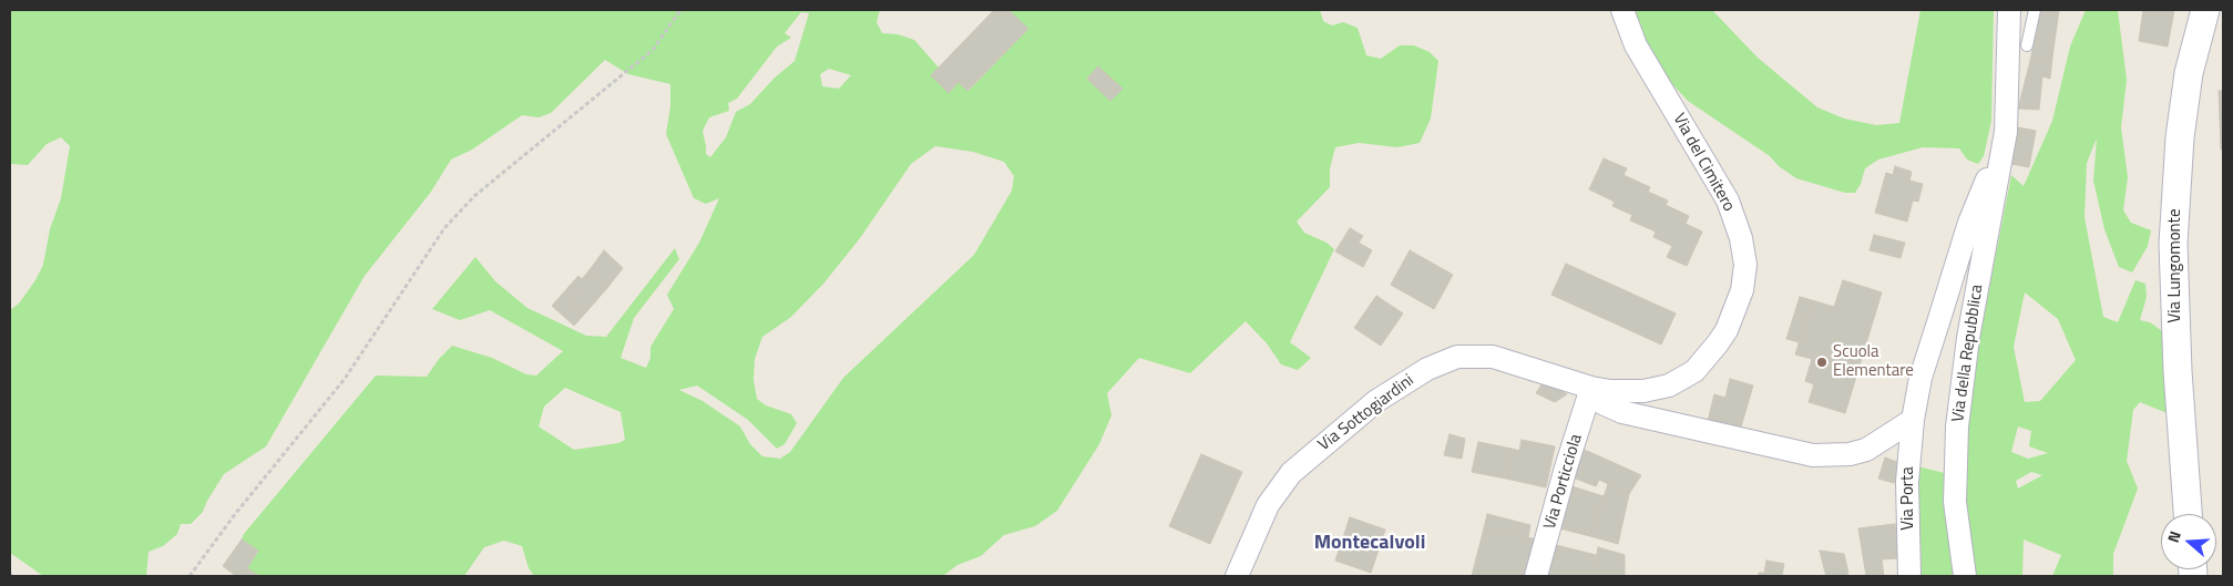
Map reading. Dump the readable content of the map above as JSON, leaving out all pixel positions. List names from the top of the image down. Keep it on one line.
{"streets":{"street":["Via del Cimitero","Via Lungomonte","Via della Repubblica","Via Sottogiardini","Via Porticciola","Via Porta"]},"crossings":[["Via del Cimitero","Via Sottogiardini"],["Via del Cimitero","Via Porticciola"],["Via della Repubblica","Via Porta"],["Via Sottogiardini","Via Porticciola"]],"districts":["Montecalvoli"],"places":["Scuola Elementare"],"north":"left"}
